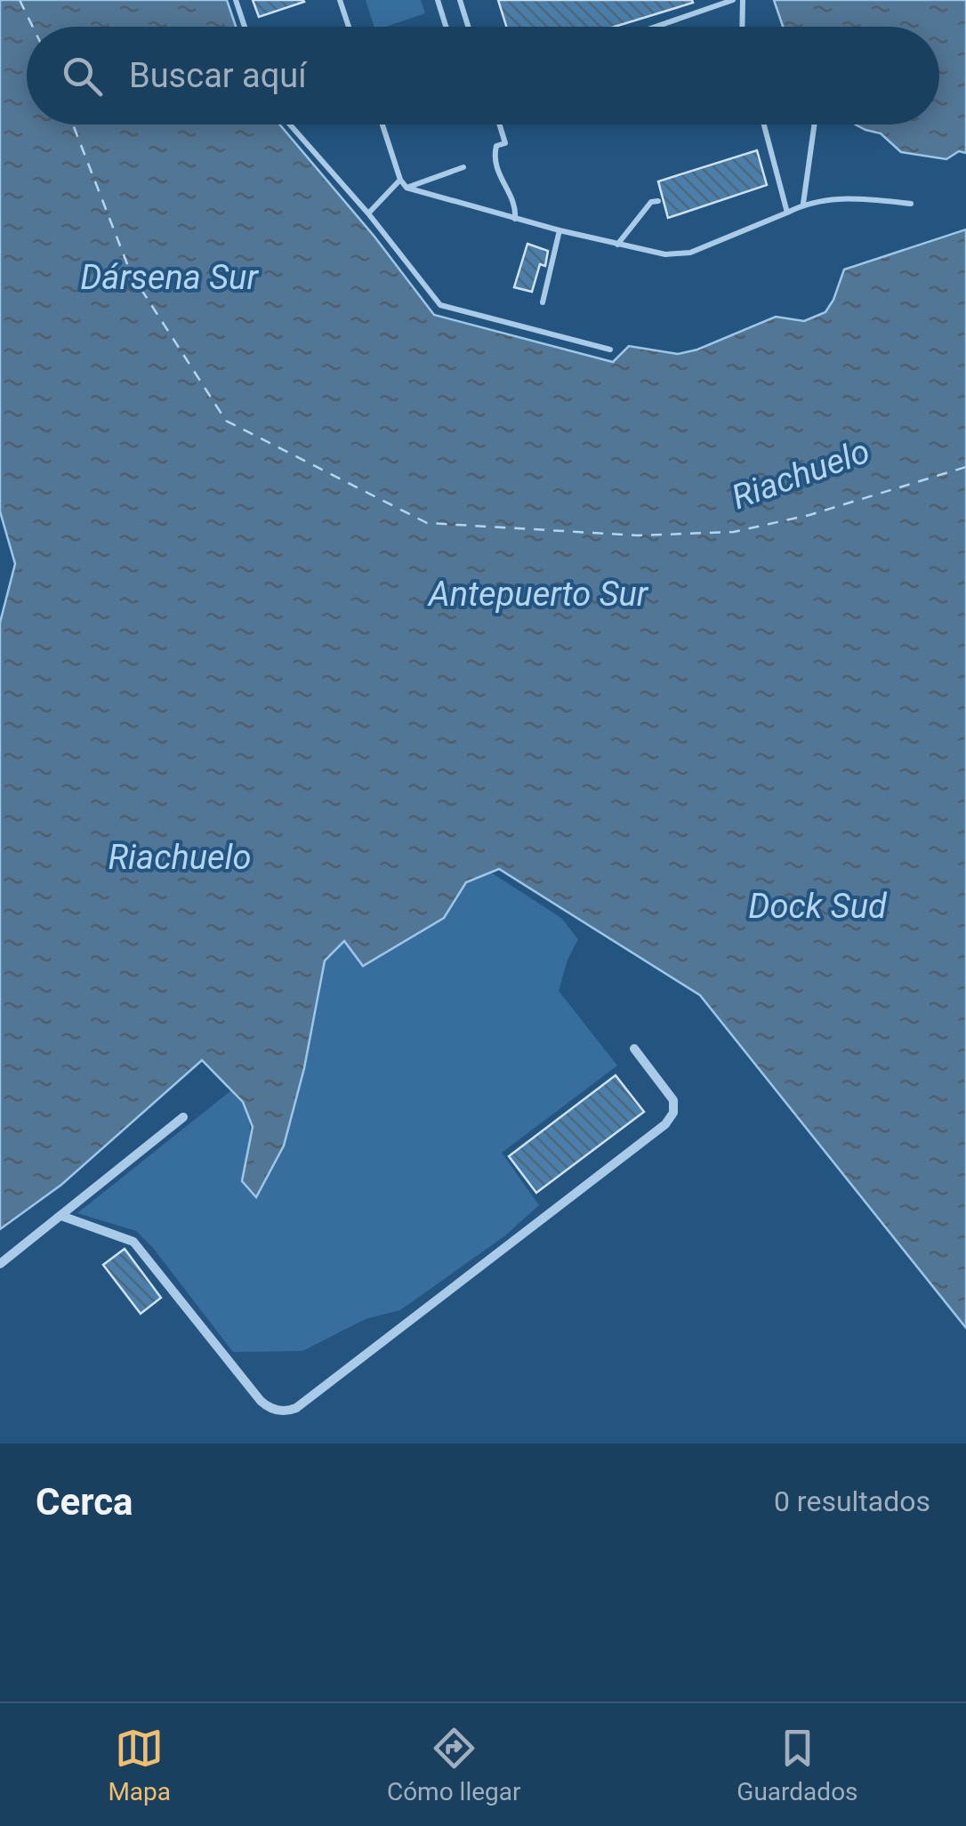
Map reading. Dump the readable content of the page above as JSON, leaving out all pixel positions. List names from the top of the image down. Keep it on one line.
{"water":["Dársena Sur","Riachuelo","Antepuerto Sur","Dock Sud"],"page":{"search":"Buscar aquí","heading":["Cerca","0 resultados"],"nav":["Mapa","Cómo llegar","Guardados"]}}
